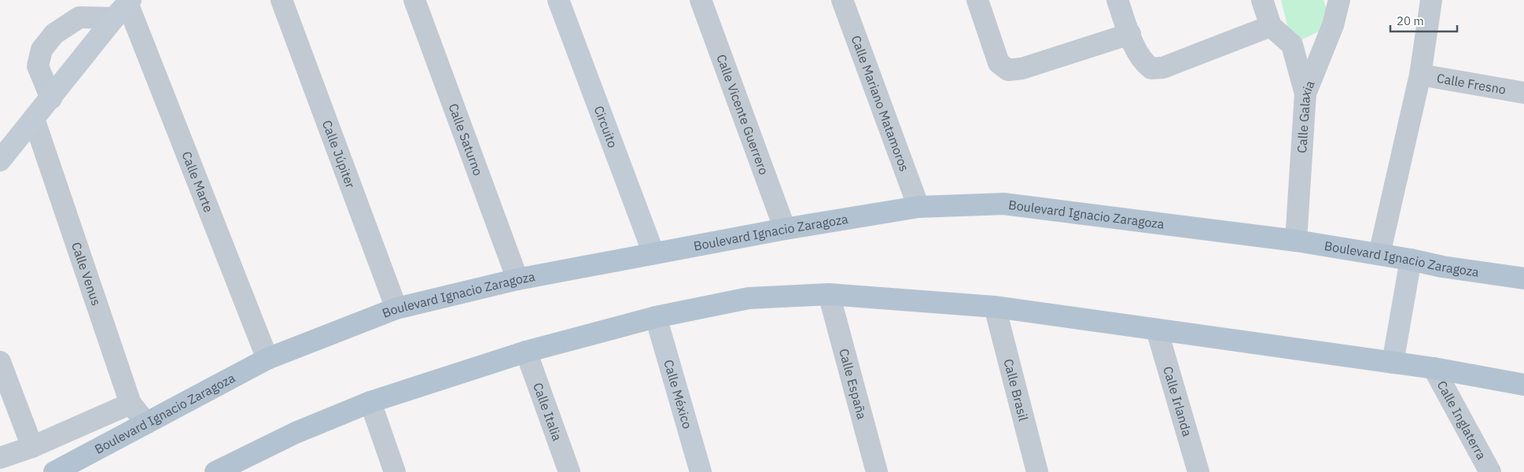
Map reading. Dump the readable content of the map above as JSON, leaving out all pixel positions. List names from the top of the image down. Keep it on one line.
{"streets":{"main road":["Boulevard Ignacio Zaragoza"],"street":["Calle Fresno","Calle Mariano Matamoros","Calle Vicente Guerrero","Calle Galaxia","Circuito","Calle Saturno","Calle Júpiter","Calle Marte","Calle Venus","Calle España","Calle Brasil","Calle México","Calle Irlanda","Calle Italia","Calle Inglaterra"]},"crossings":[["Calle Mariano Matamoros","Boulevard Ignacio Zaragoza"],["Calle Vicente Guerrero","Boulevard Ignacio Zaragoza"],["Calle Galaxia","Boulevard Ignacio Zaragoza"],["Circuito","Boulevard Ignacio Zaragoza"],["Calle Saturno","Boulevard Ignacio Zaragoza"],["Calle Júpiter","Boulevard Ignacio Zaragoza"],["Calle Marte","Boulevard Ignacio Zaragoza"],["Boulevard Ignacio Zaragoza","Calle Venus"]],"scale_bar":"20 m"}
